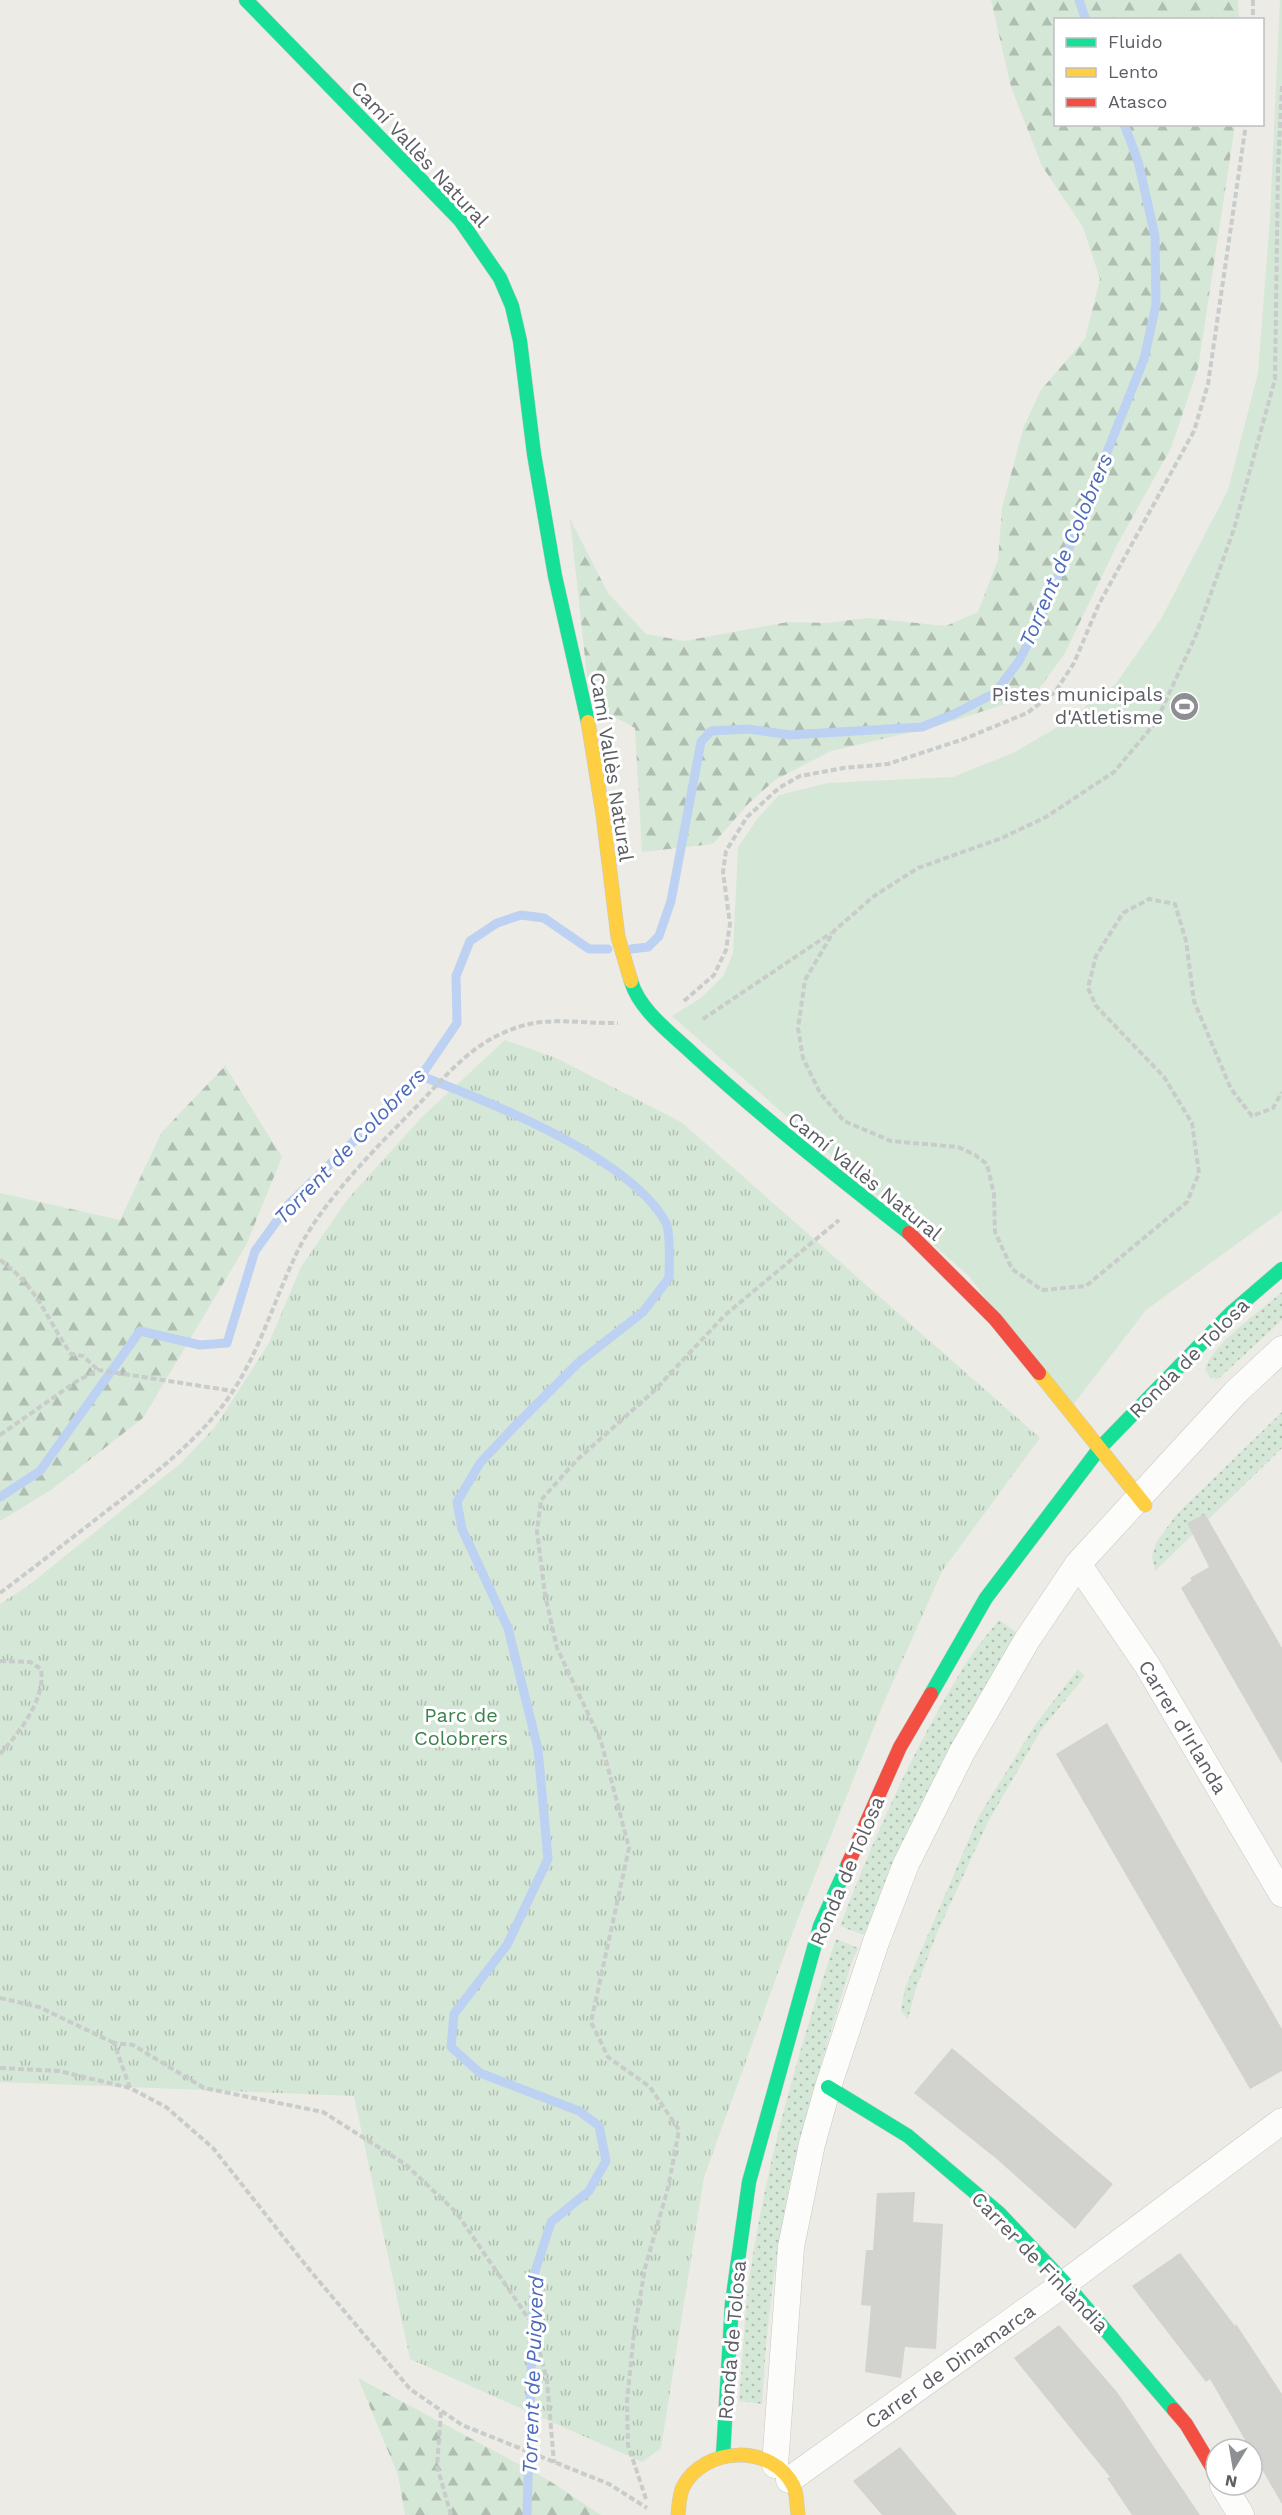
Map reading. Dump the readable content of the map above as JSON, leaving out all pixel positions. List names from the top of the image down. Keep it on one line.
{"streets":{"street":["Camí Vallès Natural","Ronda de Tolosa","Carrer d'Irlanda","Carrer de Finlàndia","Carrer de Dinamarca"]},"crossings":[["Camí Vallès Natural","Ronda de Tolosa"],["Carrer de Finlàndia","Carrer de Dinamarca"]],"water":["Torrent de Colobrers","Torrent de Puigverd"],"parks":["Parc de Colobrers"],"places":{"sports":["Pistes municipals d'Atletisme"]},"legend":["Fluido","Lento","Atasco"],"north":"bottom"}
